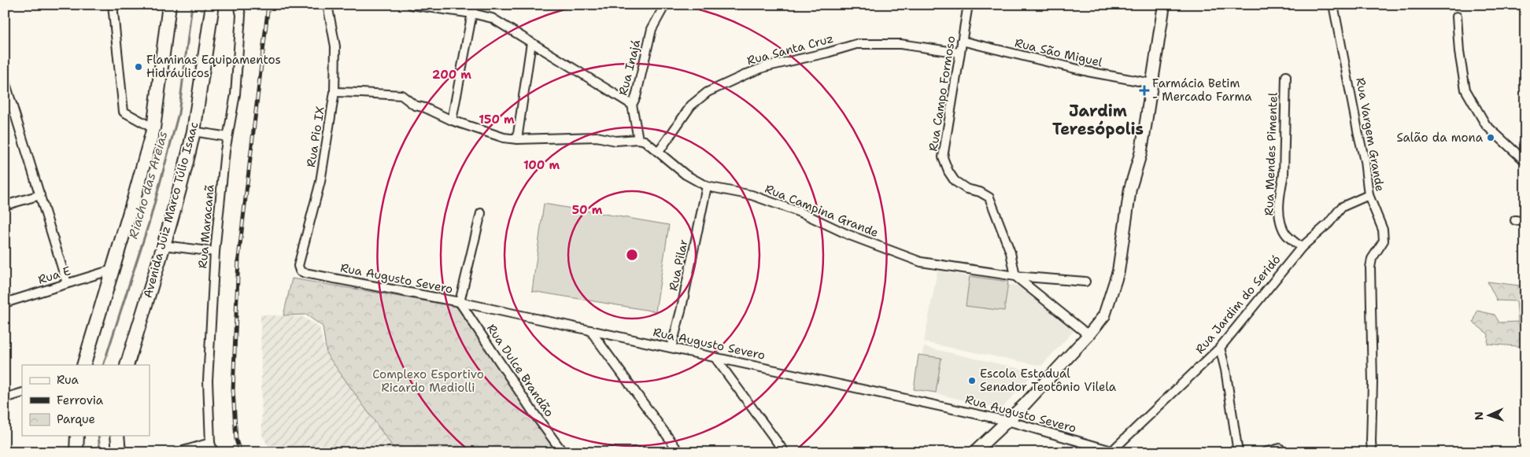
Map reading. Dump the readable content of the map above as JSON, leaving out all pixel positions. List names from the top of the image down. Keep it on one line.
{"streets":{"main road":["Avenida Juiz Marco Túlio Isaac"],"street":["Rua Santa Cruz","Rua São Miguel","Rua Inajá","Rua Campo Formoso","Rua Vargem Grande","Rua Pio IX","Rua Mendes Pimentel","Rua Campina Grande","Rua Maracanã","Rua Pilar","Rua E","Rua Augusto Severo","Rua Jardim do Seridó","Rua Dulce Brandão"]},"crossings":[["Rua Santa Cruz","Rua Campo Formoso"],["Rua Santa Cruz","Rua Campina Grande"],["Rua São Miguel","Rua Campo Formoso"],["Rua Inajá","Rua Campina Grande"],["Rua Campo Formoso","Rua Campina Grande"],["Rua Vargem Grande","Rua Jardim do Seridó"],["Rua Pio IX","Rua Augusto Severo"],["Rua Mendes Pimentel","Rua Jardim do Seridó"],["Rua Campina Grande","Rua Pilar"],["Rua Pilar","Rua Augusto Severo"],["Rua Augusto Severo","Rua Jardim do Seridó"],["Rua Augusto Severo","Rua Dulce Brandão"]],"districts":["Jardim Teresópolis"],"water":["Riacho das Areias"],"parks":["Complexo Esportivo Ricardo Mediolli"],"places":{"other":["Flaminas Equipamentos Hidráulicos","Salão da mona","Escola Estadual Senador Teotônio Vilela"],"health":["Farmácia Betim - Mercado Farma"]},"legend":["Rua","Ferrovia","Parque"],"north":"left","rings":["200 m","150 m","100 m","50 m"]}
